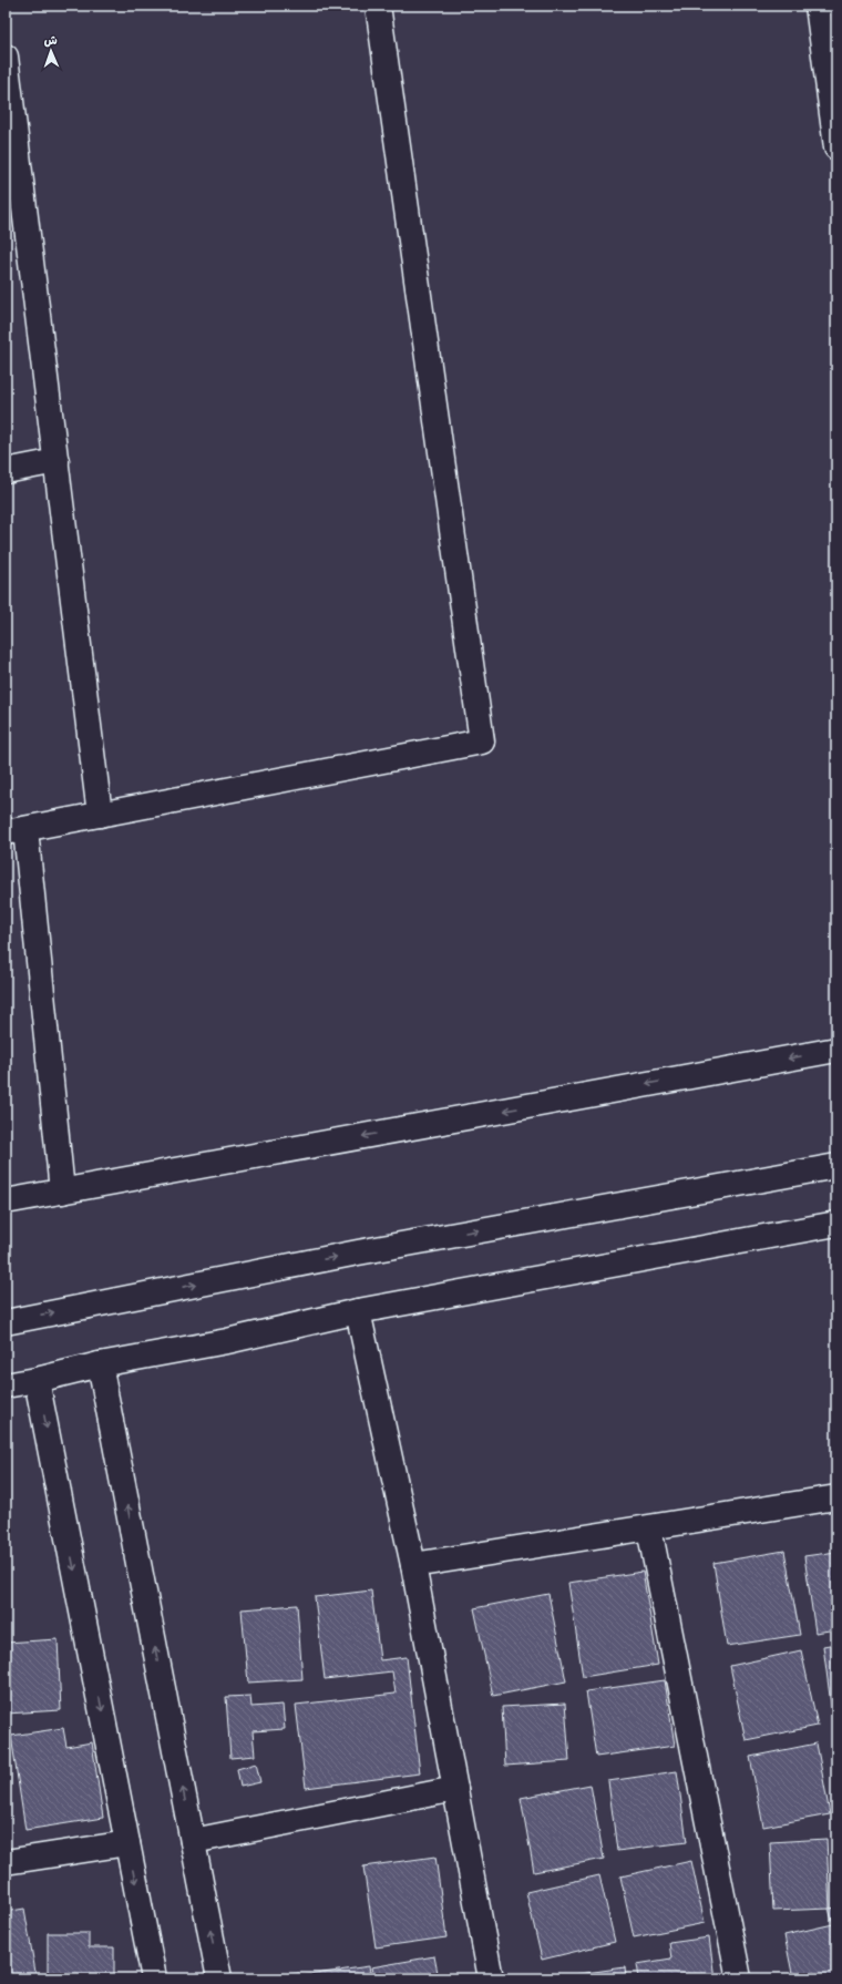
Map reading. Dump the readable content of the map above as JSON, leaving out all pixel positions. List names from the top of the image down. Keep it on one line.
{"north":"top"}
